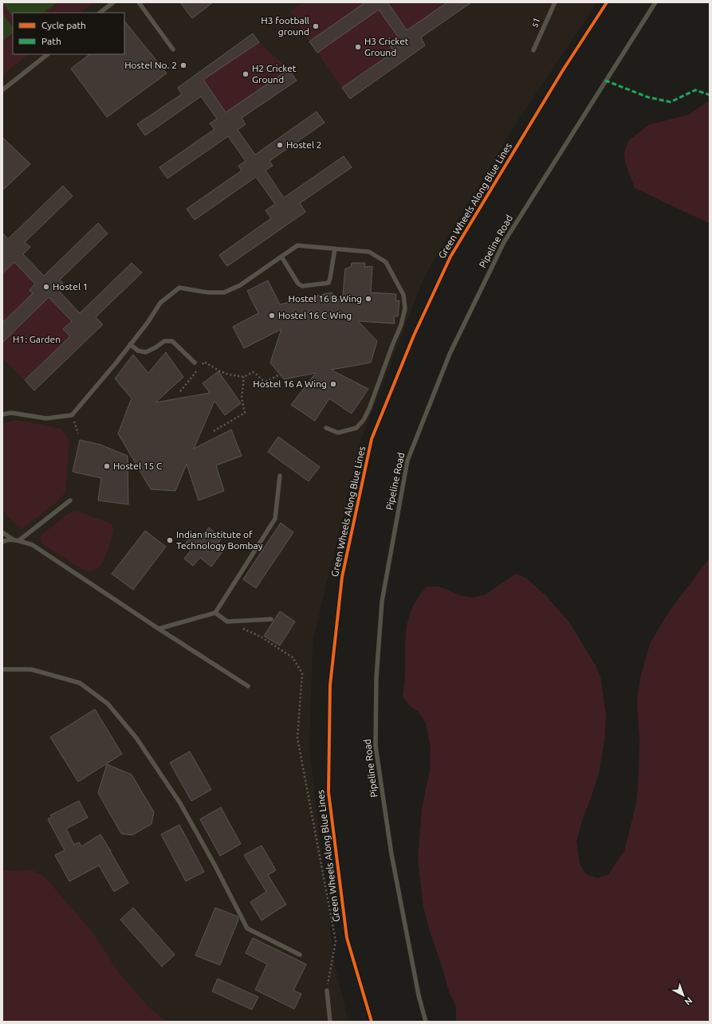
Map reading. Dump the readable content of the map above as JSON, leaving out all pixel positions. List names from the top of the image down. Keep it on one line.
{"streets":{"lane":["s1","Pipeline Road"],"cycle path":["Green Wheels Along Blue Lines"]},"parks":["H1: Garden"],"places":["H3 football ground","H3 Cricket Ground","Hostel No. 2","H2 Cricket Ground","Hostel 2","Hostel 1","Hostel 16 B Wing","Hostel 16 C Wing","Hostel 16 A Wing","Hostel 15 C","Indian Institute of Technology Bombay"],"legend":["Cycle path","Path"],"north":"bottom right"}
